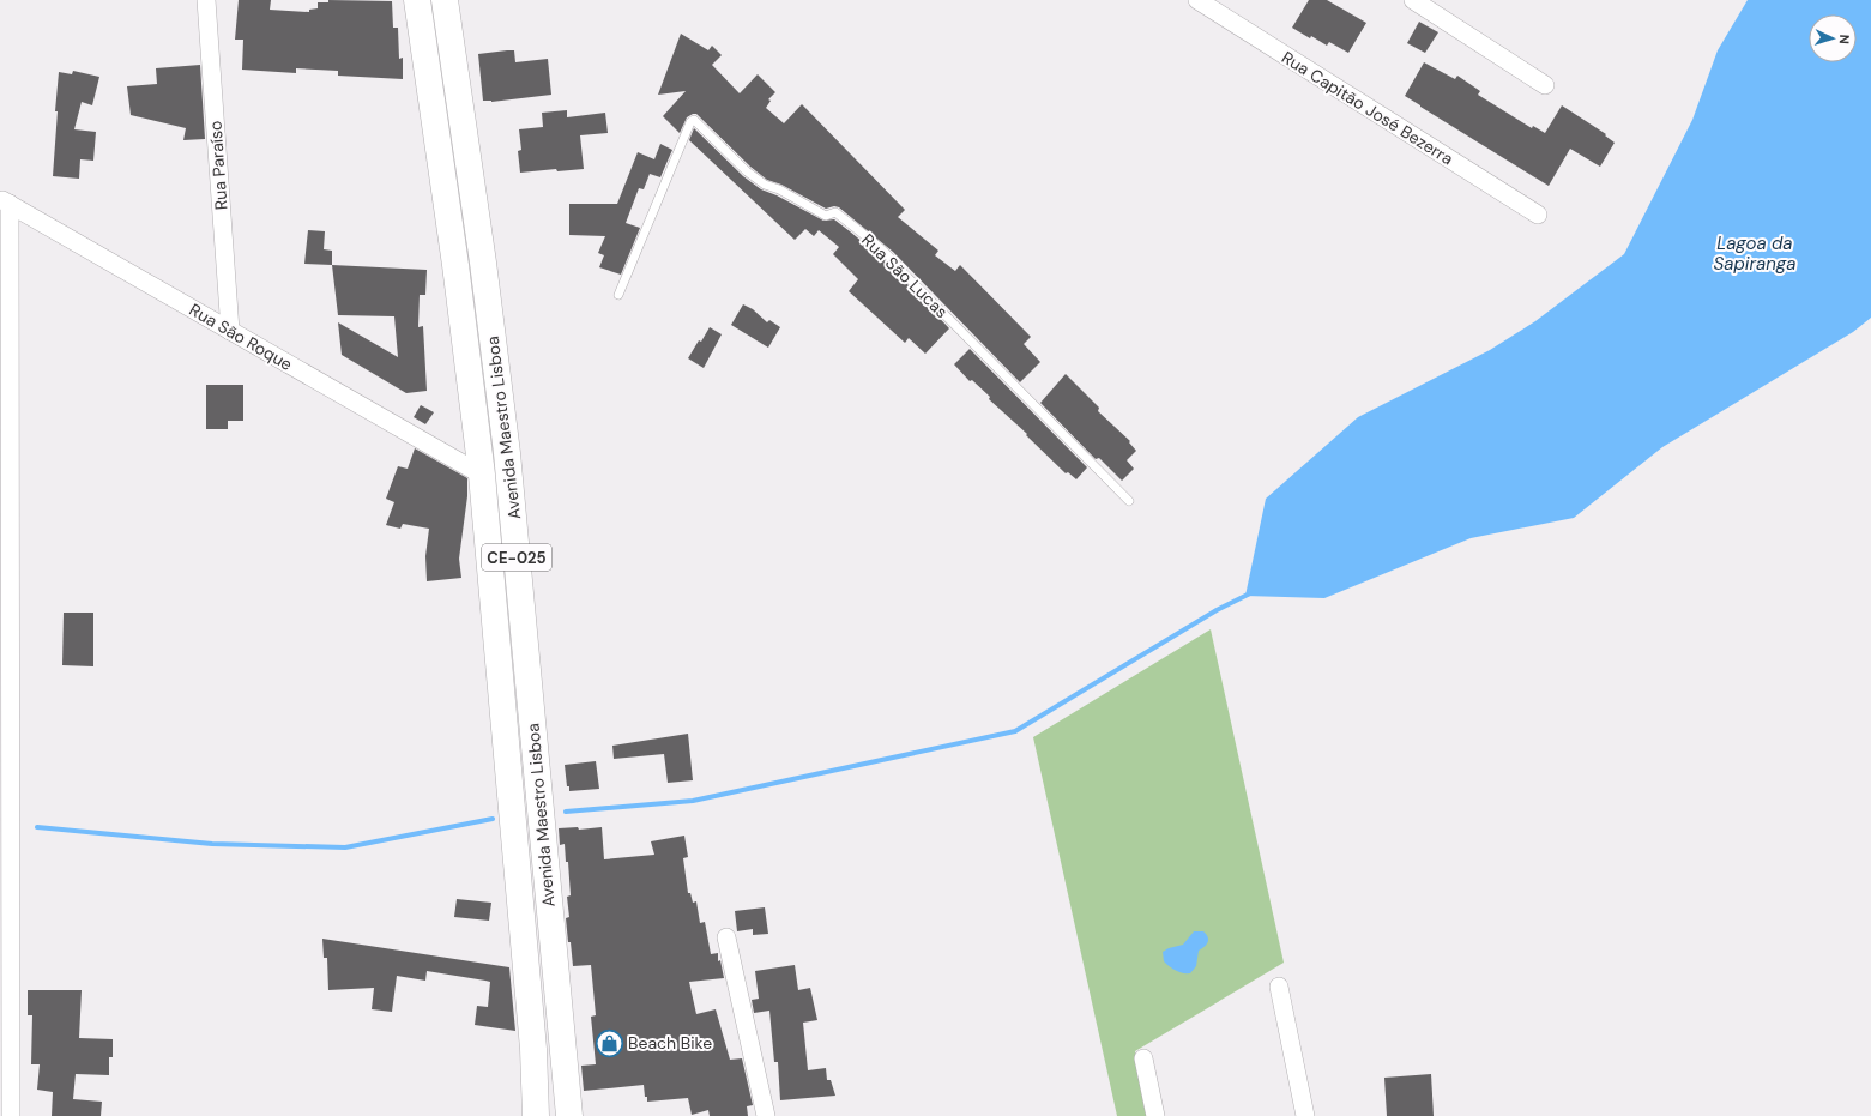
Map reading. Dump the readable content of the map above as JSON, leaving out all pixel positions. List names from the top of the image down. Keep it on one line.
{"streets":{"highway":["Avenida Maestro Lisboa","CE-025"],"street":["Rua Capitão José Bezerra","Rua Paraíso","Rua São Roque"],"lane":["Rua São Lucas"]},"crossings":[["Rua Paraíso","Rua São Roque"],["Rua São Roque","Avenida Maestro Lisboa"]],"water":["Lagoa da Sapiranga"],"places":{"shop":["Beach Bike"]},"north":"right"}
